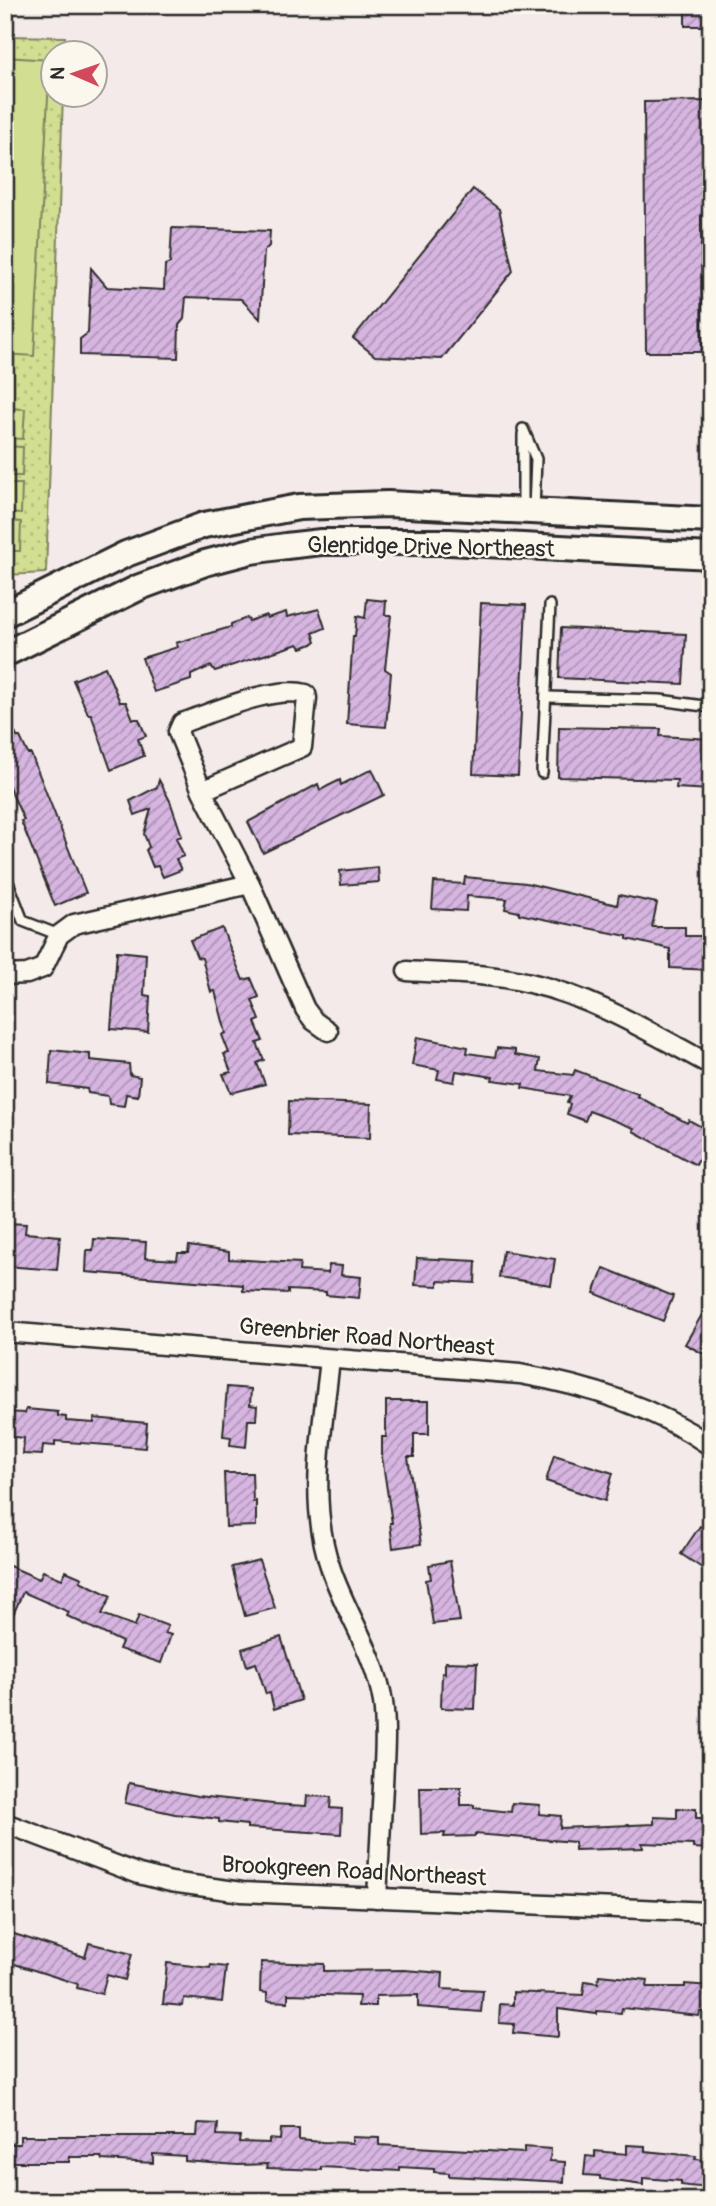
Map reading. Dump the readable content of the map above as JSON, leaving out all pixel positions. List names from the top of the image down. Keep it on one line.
{"streets":{"main road":["Glenridge Drive Northeast"],"street":["Greenbrier Road Northeast","Brookgreen Road Northeast"]},"north":"left"}
